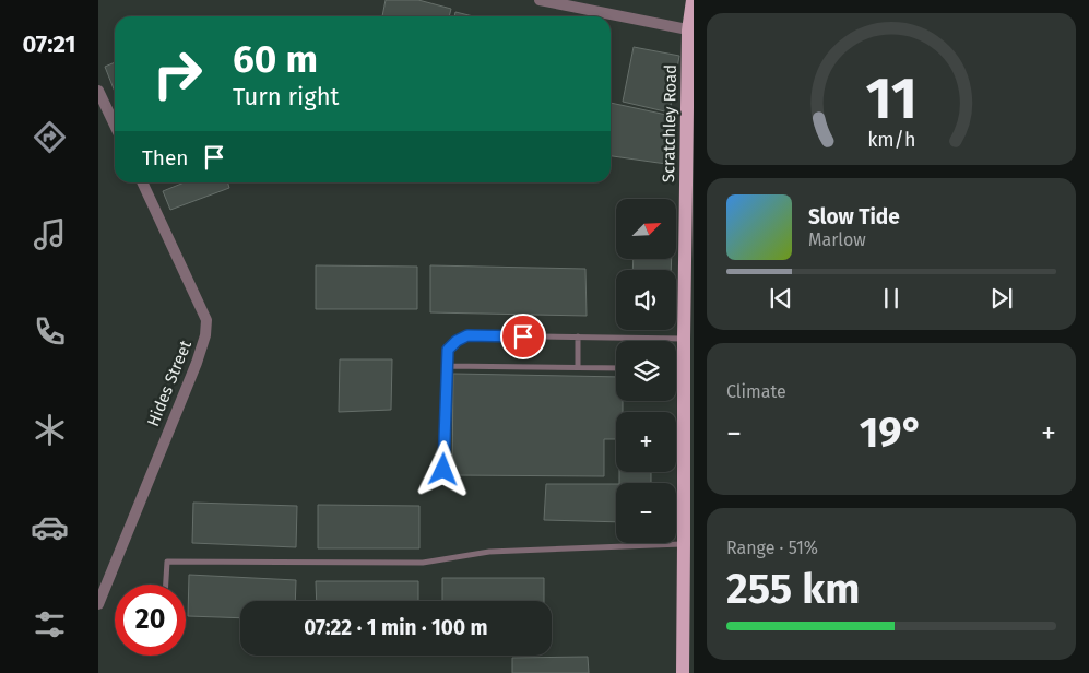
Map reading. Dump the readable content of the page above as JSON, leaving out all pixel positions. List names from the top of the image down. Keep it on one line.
{"streets":{"main road":["Scratchley Road"],"street":["Hides Street"]},"north":"top right","page":{"tabs":"07:21","turn":["60 m","Turn right"],"then":"Then","song":["Slow Tide","Marlow"],"map_buttons":["+","−"],"tile":["Climate",["Range · 51%","255 km"]],"heat":["−","19°","+"],"limit":"20","trip":"07:22 · 1 min · 100 m","gauge":["11","km/h"]}}
